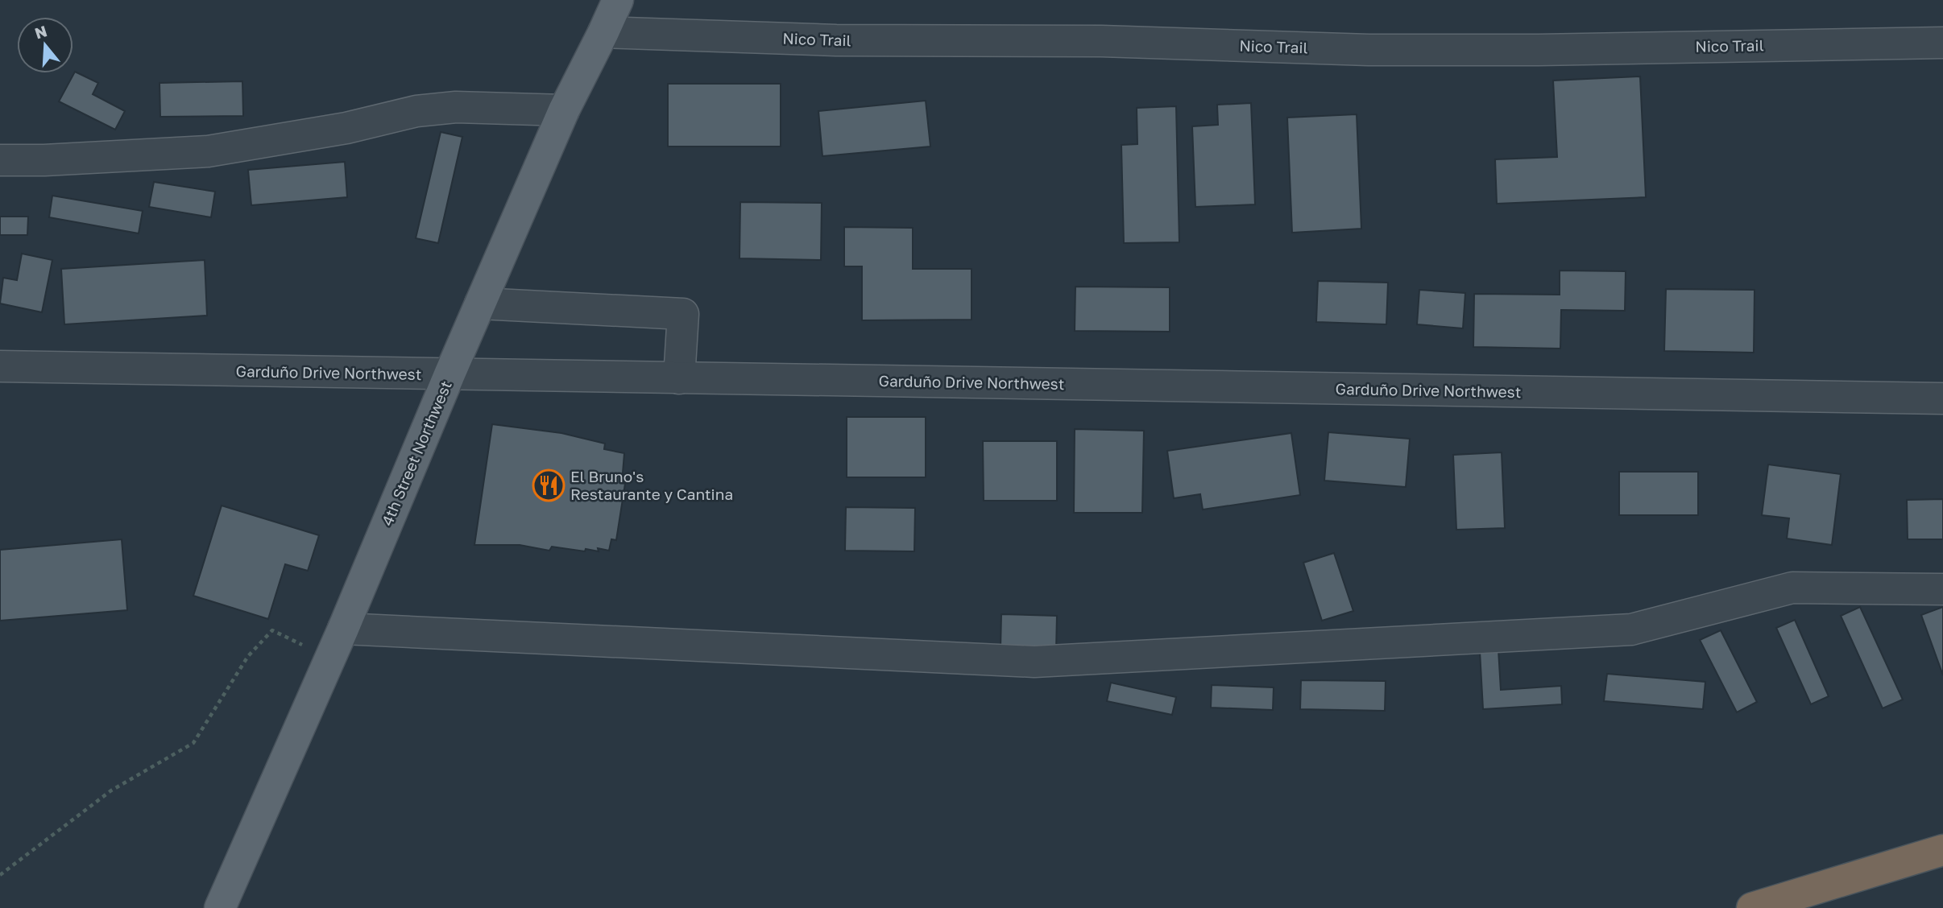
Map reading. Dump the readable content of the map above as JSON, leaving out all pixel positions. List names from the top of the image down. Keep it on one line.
{"streets":{"main road":["4th Street Northwest"],"street":["Nico Trail","Garduño Drive Northwest"]},"crossings":[["Nico Trail","4th Street Northwest"],["Garduño Drive Northwest","4th Street Northwest"]],"places":{"restaurant":["El Bruno's Restaurante y Cantina"]},"north":"top"}
